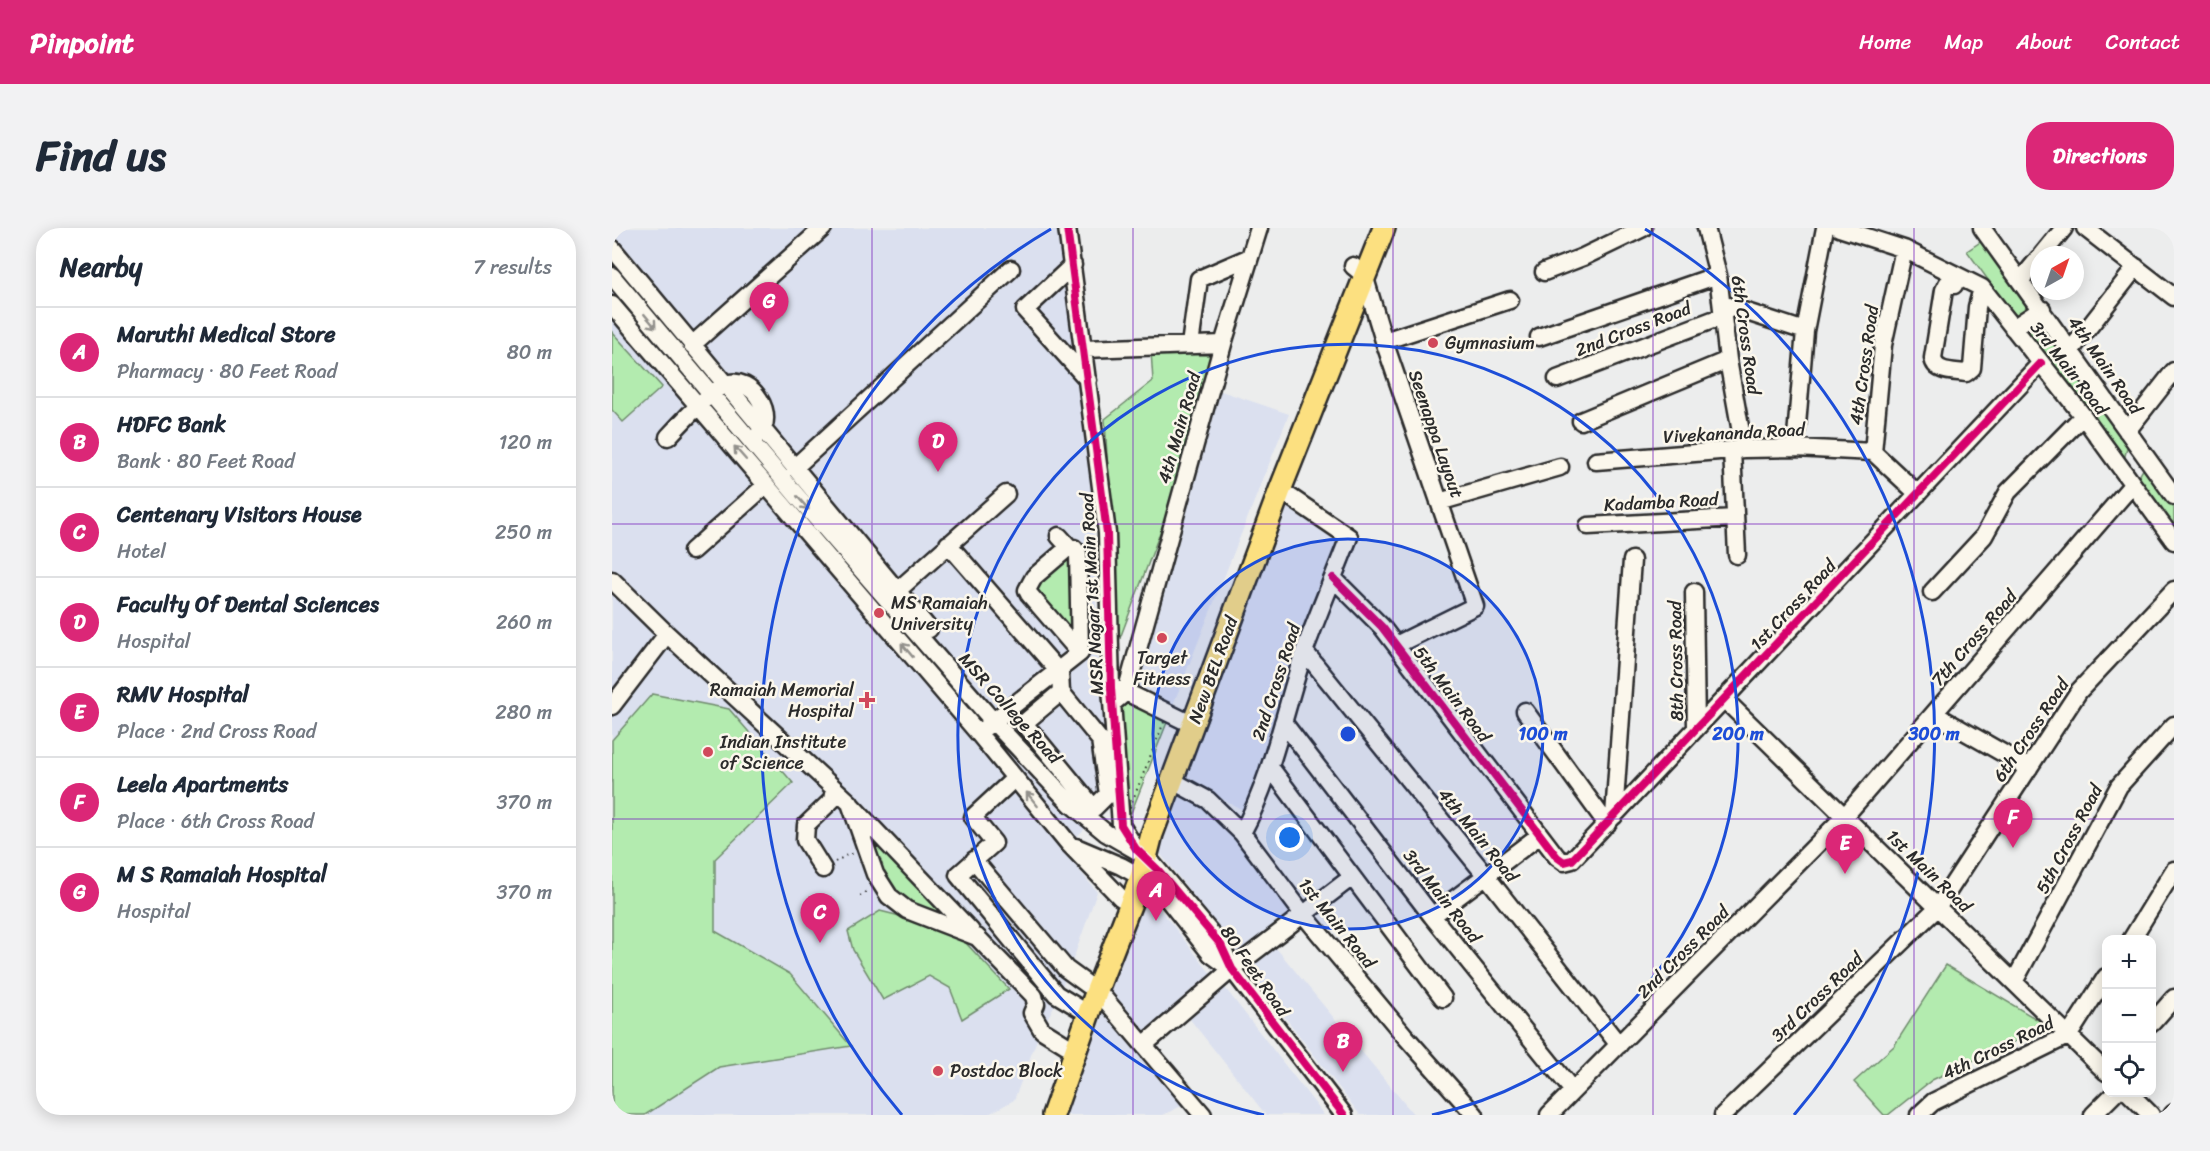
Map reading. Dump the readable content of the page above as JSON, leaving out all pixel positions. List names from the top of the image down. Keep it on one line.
{"streets":{"main road":["New BEL Road"],"street":["2nd Cross Road","6th Cross Road","4th Cross Road","4th Main Road","3rd Main Road","Vivekananda Road","Seenappa Layout","Kadamba Road","MSR Nagar 1st Main Road","1st Cross Road","7th Cross Road","8th Cross Road","5th Main Road","MSR College Road","5th Cross Road","1st Main Road","80 Feet Road","3rd Cross Road"]},"crossings":[["2nd Cross Road","6th Cross Road"],["2nd Cross Road","4th Main Road"],["2nd Cross Road","3rd Main Road"],["2nd Cross Road","7th Cross Road"],["2nd Cross Road","New BEL Road"],["2nd Cross Road","5th Main Road"],["2nd Cross Road","1st Main Road"],["6th Cross Road","Vivekananda Road"],["6th Cross Road","Kadamba Road"],["6th Cross Road","1st Main Road"],["6th Cross Road","3rd Cross Road"],["4th Cross Road","3rd Main Road"],["4th Cross Road","Vivekananda Road"],["4th Cross Road","1st Main Road"],["4th Main Road","MSR Nagar 1st Main Road"],["3rd Main Road","1st Cross Road"],["3rd Main Road","7th Cross Road"],["Seenappa Layout","New BEL Road"],["Seenappa Layout","5th Main Road"],["MSR Nagar 1st Main Road","New BEL Road"],["MSR Nagar 1st Main Road","MSR College Road"],["MSR Nagar 1st Main Road","80 Feet Road"],["1st Cross Road","8th Cross Road"],["1st Cross Road","5th Main Road"],["1st Cross Road","1st Main Road"],["7th Cross Road","1st Main Road"],["New BEL Road","MSR College Road"],["New BEL Road","80 Feet Road"],["MSR College Road","80 Feet Road"],["5th Cross Road","1st Main Road"],["1st Main Road","3rd Cross Road"]],"places":{"other":["Gymnasium","MS Ramaiah University","Target Fitness","Indian Institute of Science","Postdoc Block"],"health":["Ramaiah Memorial Hospital"]},"north":"top right","page":{"header":"Pinpoint","nav":["Home","Map","About","Contact"],"title":"Find us","buttons":"Directions","heading":["Nearby","7 results"],"pins":["G","D","F","E","A","C","B"],"list":[{"mark":"A","name":"Maruthi Medical Store","note":"Pharmacy · 80 Feet Road","value":"80 m"},{"mark":"B","name":"HDFC Bank","note":"Bank · 80 Feet Road","value":"120 m"},{"mark":"C","name":"Centenary Visitors House","note":"Hotel","value":"250 m"},{"mark":"D","name":"Faculty Of Dental Sciences","note":"Hospital","value":"260 m"},{"mark":"E","name":"RMV Hospital","note":"Place · 2nd Cross Road","value":"280 m"},{"mark":"F","name":"Leela Apartments","note":"Place · 6th Cross Road","value":"370 m"},{"mark":"G","name":"M S Ramaiah Hospital","note":"Hospital","value":"370 m"}],"map_buttons":["+","−"]},"rings":["100 m","200 m","300 m"]}
